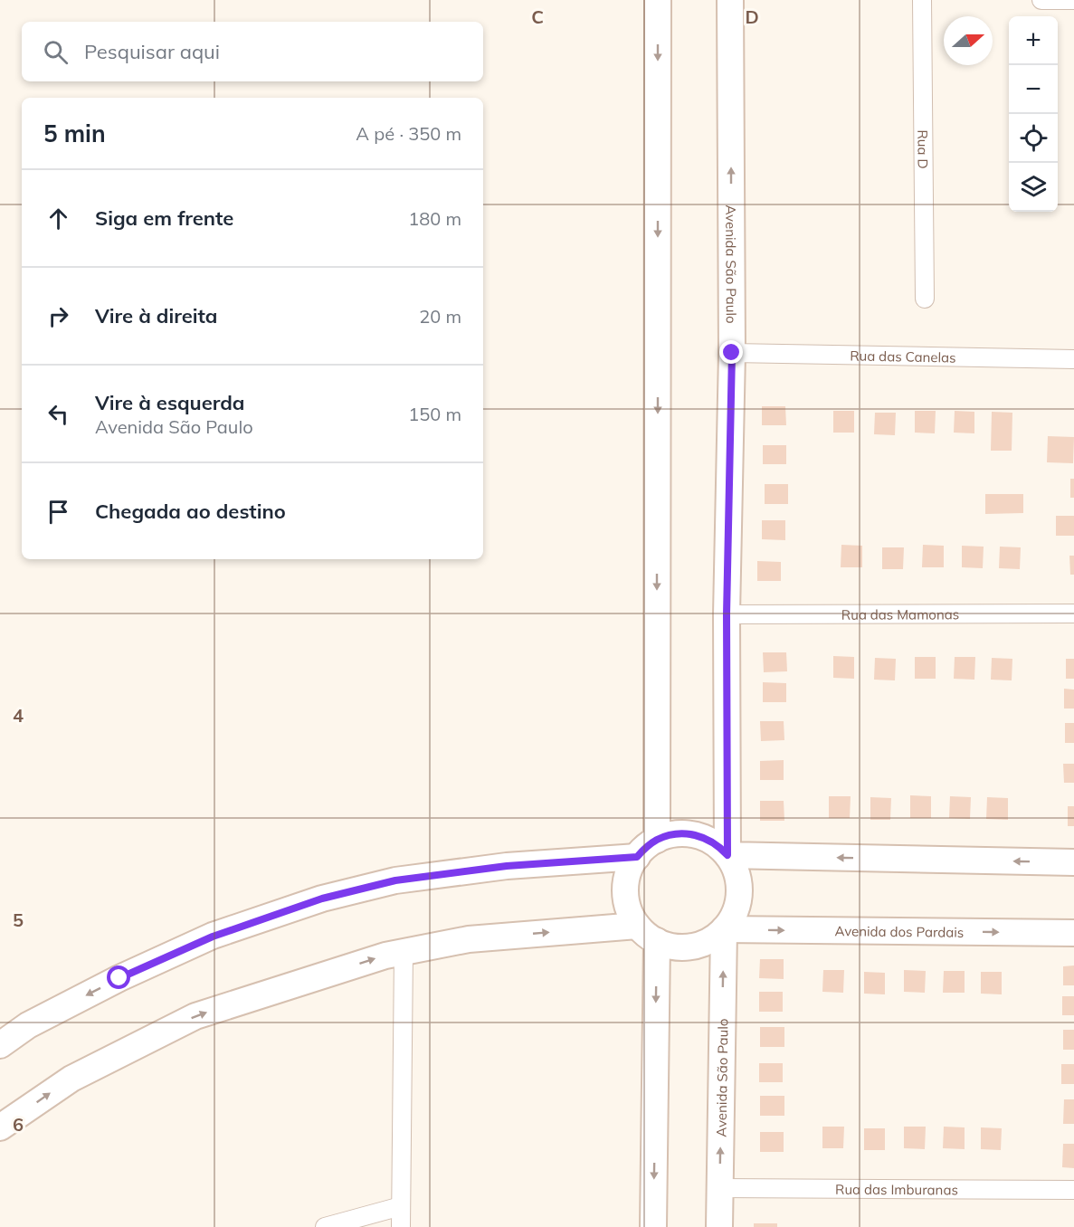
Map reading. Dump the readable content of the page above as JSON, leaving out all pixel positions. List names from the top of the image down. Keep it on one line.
{"streets":{"street":["Rua D","Avenida São Paulo","Rua das Canelas","Rua das Mamonas","Avenida dos Pardais","Rua das Imburanas"]},"crossings":[["Avenida São Paulo","Rua das Canelas"],["Avenida São Paulo","Rua das Mamonas"],["Avenida São Paulo","Avenida dos Pardais"],["Avenida São Paulo","Rua das Imburanas"]],"north":"right","page":{"map_buttons":["+","−"],"search":"Pesquisar aqui","heading":["5 min","A pé · 350 m"],"list":[["Siga em frente","180 m"],["Vire à direita","20 m"],["Vire à esquerda","Avenida São Paulo","150 m"],"Chegada ao destino"]},"grid":{"columns":["C","D"],"rows":["4","5","6"]}}
